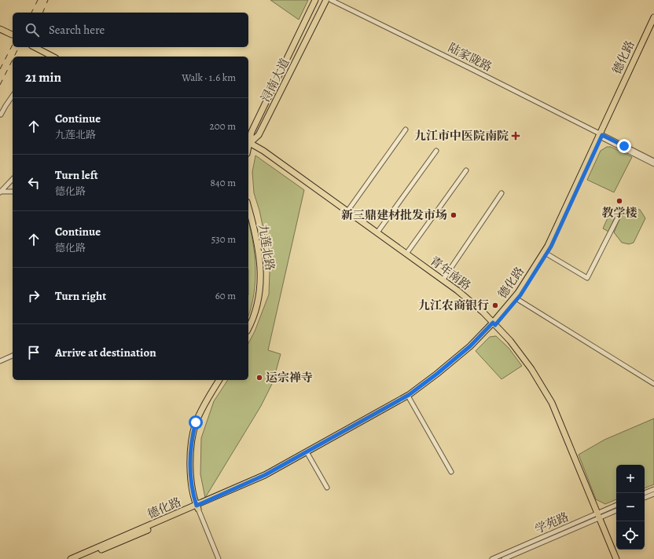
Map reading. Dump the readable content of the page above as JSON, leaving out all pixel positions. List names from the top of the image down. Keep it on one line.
{"streets":{"main road":["德化路","浔南大道","九莲北路","青年南路"],"street":["陆家陇路","学苑路"]},"crossings":[["陆家陇路","德化路"],["德化路","青年南路"],["浔南大道","青年南路"],["青年南路","学苑路"]],"places":{"health":["九江市中医院南院"],"other":["教学楼","新三鼎建材批发市场","九江农商银行","运宗禅寺"]},"page":{"search":"Search here","heading":["21 min","Walk · 1.6 km"],"list":[["Continue","九莲北路","200 m"],["Turn left","德化路","840 m"],["Continue","德化路","530 m"],["Turn right","60 m"],"Arrive at destination"],"map_buttons":["+","−"]}}
